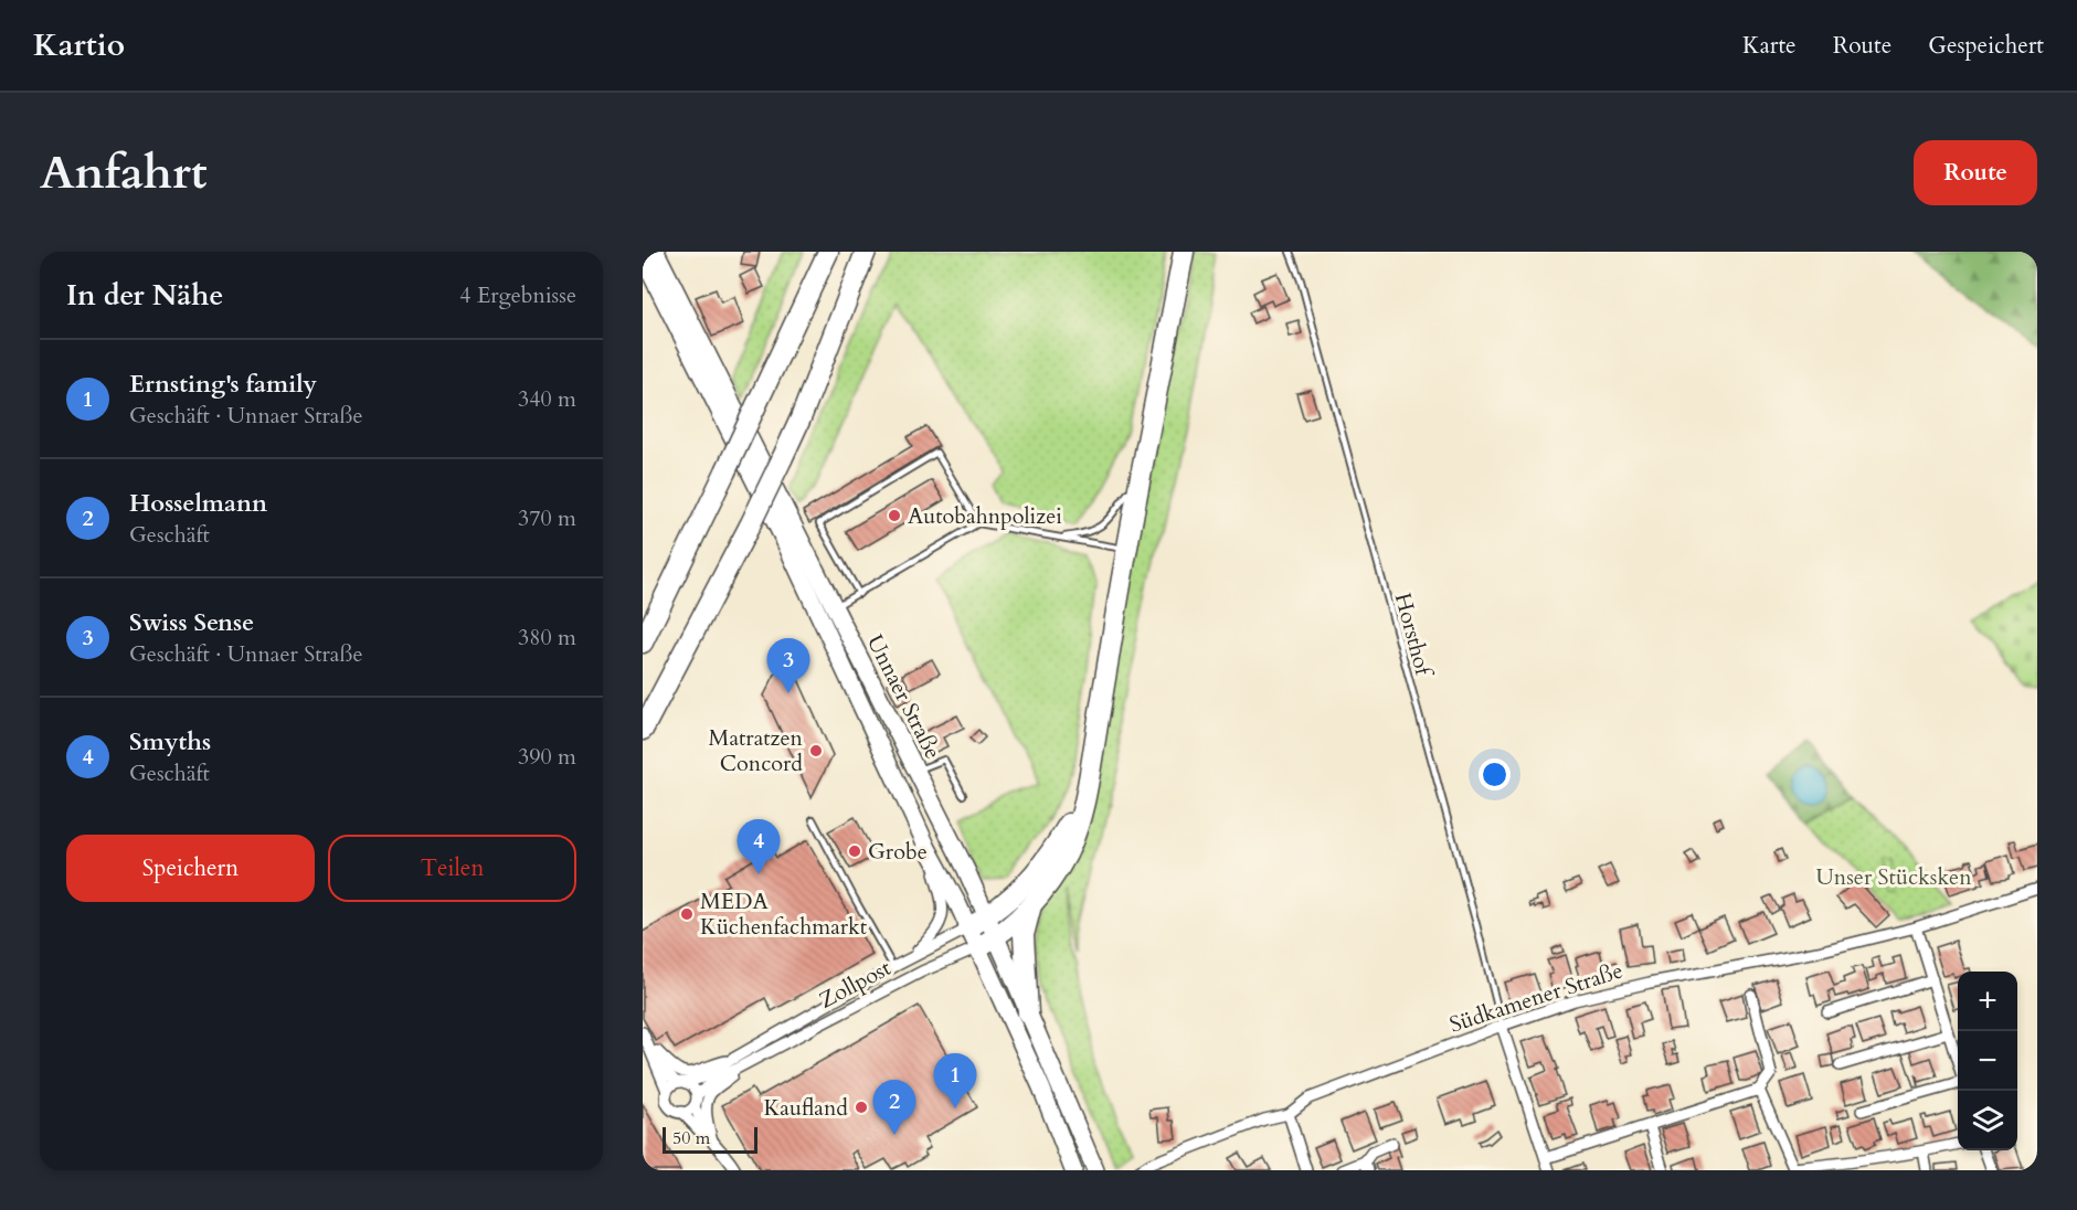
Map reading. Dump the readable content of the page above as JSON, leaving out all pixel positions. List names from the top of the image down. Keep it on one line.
{"streets":{"main road":["Unnaer Straße"],"street":["Zollpost","Südkamener Straße"],"lane":["Horsthof"]},"crossings":[["Horsthof","Südkamener Straße"],["Unnaer Straße","Zollpost"]],"parks":["Unser Stücksken"],"places":["Autobahnpolizei","Matratzen Concord","Grobe","MEDA Küchenfachmarkt","Kaufland"],"scale_bar":"50 m","page":{"header":"Kartio","nav":["Karte","Route","Gespeichert"],"buttons":["Route",["Speichern","Teilen"]],"title":"Anfahrt","heading":["In der Nähe","4 Ergebnisse"],"list":[{"mark":"1","name":"Ernsting's family","note":"Geschäft · Unnaer Straße","value":"340 m"},{"mark":"2","name":"Hosselmann","note":"Geschäft","value":"370 m"},{"mark":"3","name":"Swiss Sense","note":"Geschäft · Unnaer Straße","value":"380 m"},{"mark":"4","name":"Smyths","note":"Geschäft","value":"390 m"}],"pins":["3","4","1","2"],"map_buttons":["+","−"],"scale":"50 m"}}
